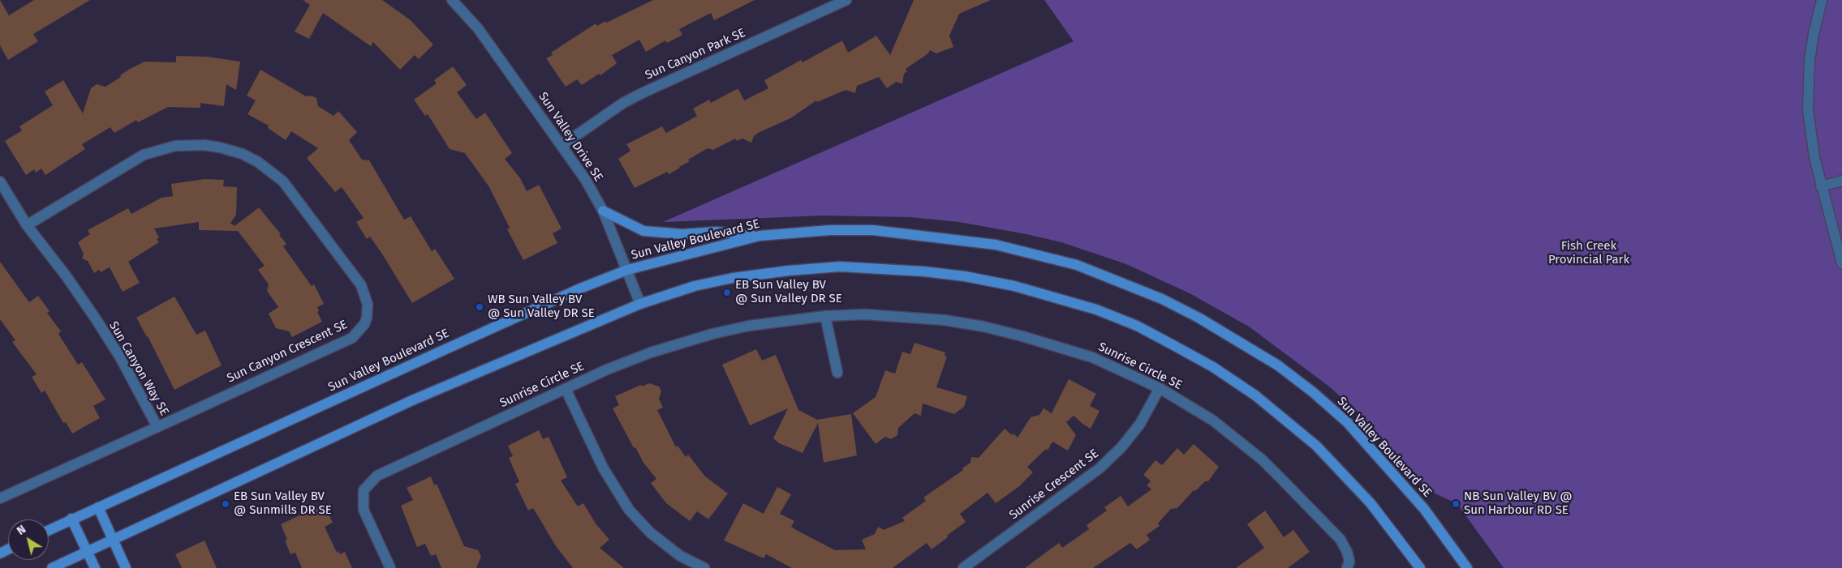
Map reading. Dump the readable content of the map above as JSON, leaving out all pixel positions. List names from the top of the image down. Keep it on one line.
{"streets":{"main road":["Sun Valley Boulevard SE"],"street":["Sun Canyon Park SE","Sun Valley Drive SE","Sun Canyon Crescent SE","Sunrise Circle SE","Sun Canyon Way SE","Sunrise Crescent SE"]},"crossings":[["Sun Canyon Park SE","Sun Valley Drive SE"],["Sun Valley Drive SE","Sun Valley Boulevard SE"],["Sun Canyon Crescent SE","Sun Canyon Way SE"],["Sunrise Circle SE","Sunrise Crescent SE"]],"parks":["Fish Creek Provincial Park"],"places":["EB Sun Valley BV @ Sun Valley DR SE","WB Sun Valley BV @ Sun Valley DR SE","EB Sun Valley BV @ Sunmills DR SE","NB Sun Valley BV @ Sun Harbour RD SE"],"north":"top left"}
